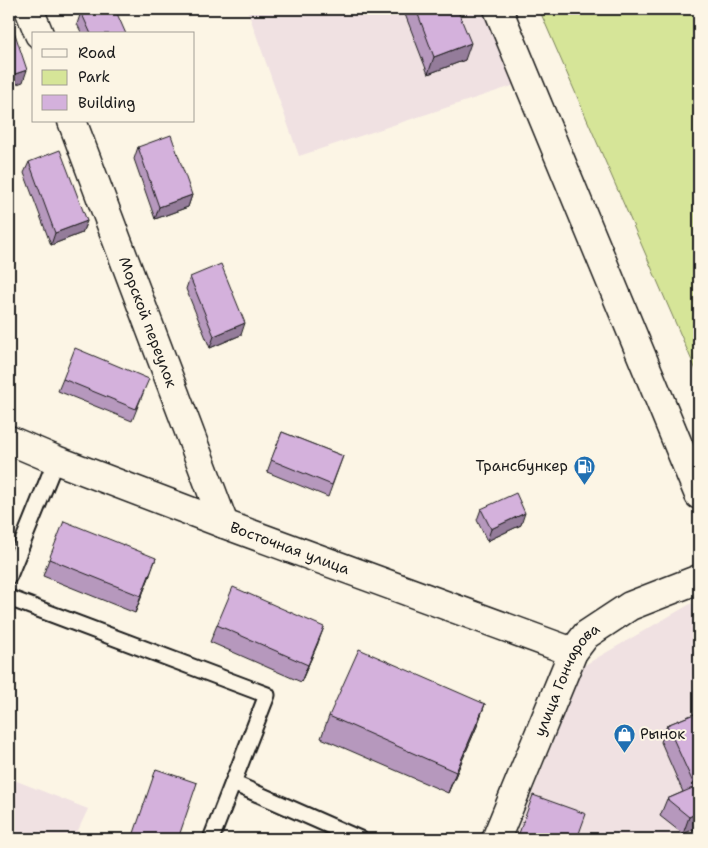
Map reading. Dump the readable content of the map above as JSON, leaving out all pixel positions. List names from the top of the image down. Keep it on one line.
{"streets":{"street":["Морской переулок","Восточная улица","улица Гончарова"]},"crossings":[["Морской переулок","Восточная улица"],["Восточная улица","улица Гончарова"]],"places":{"fuel station":["Трансбункер"],"shop":["Рынок"]},"legend":["Road","Park","Building"]}
